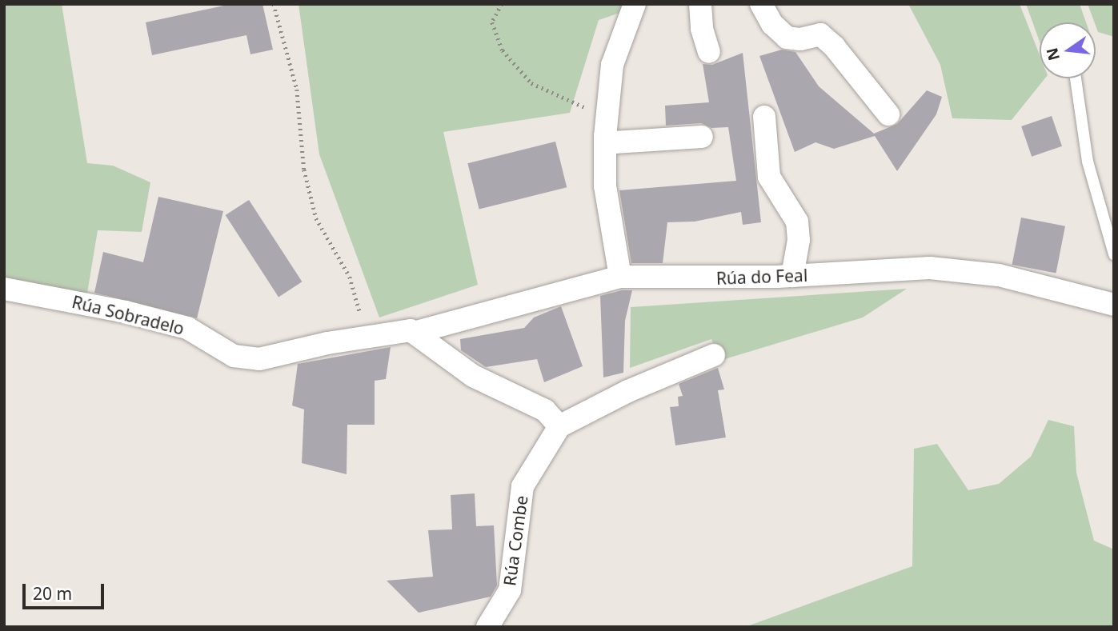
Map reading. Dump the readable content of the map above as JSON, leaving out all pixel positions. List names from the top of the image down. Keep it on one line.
{"streets":{"street":["Rúa do Feal","Rúa Sobradelo","Rúa Combe"]},"crossings":[["Rúa do Feal","Rúa Sobradelo"]],"scale_bar":"20 m","north":"left"}
